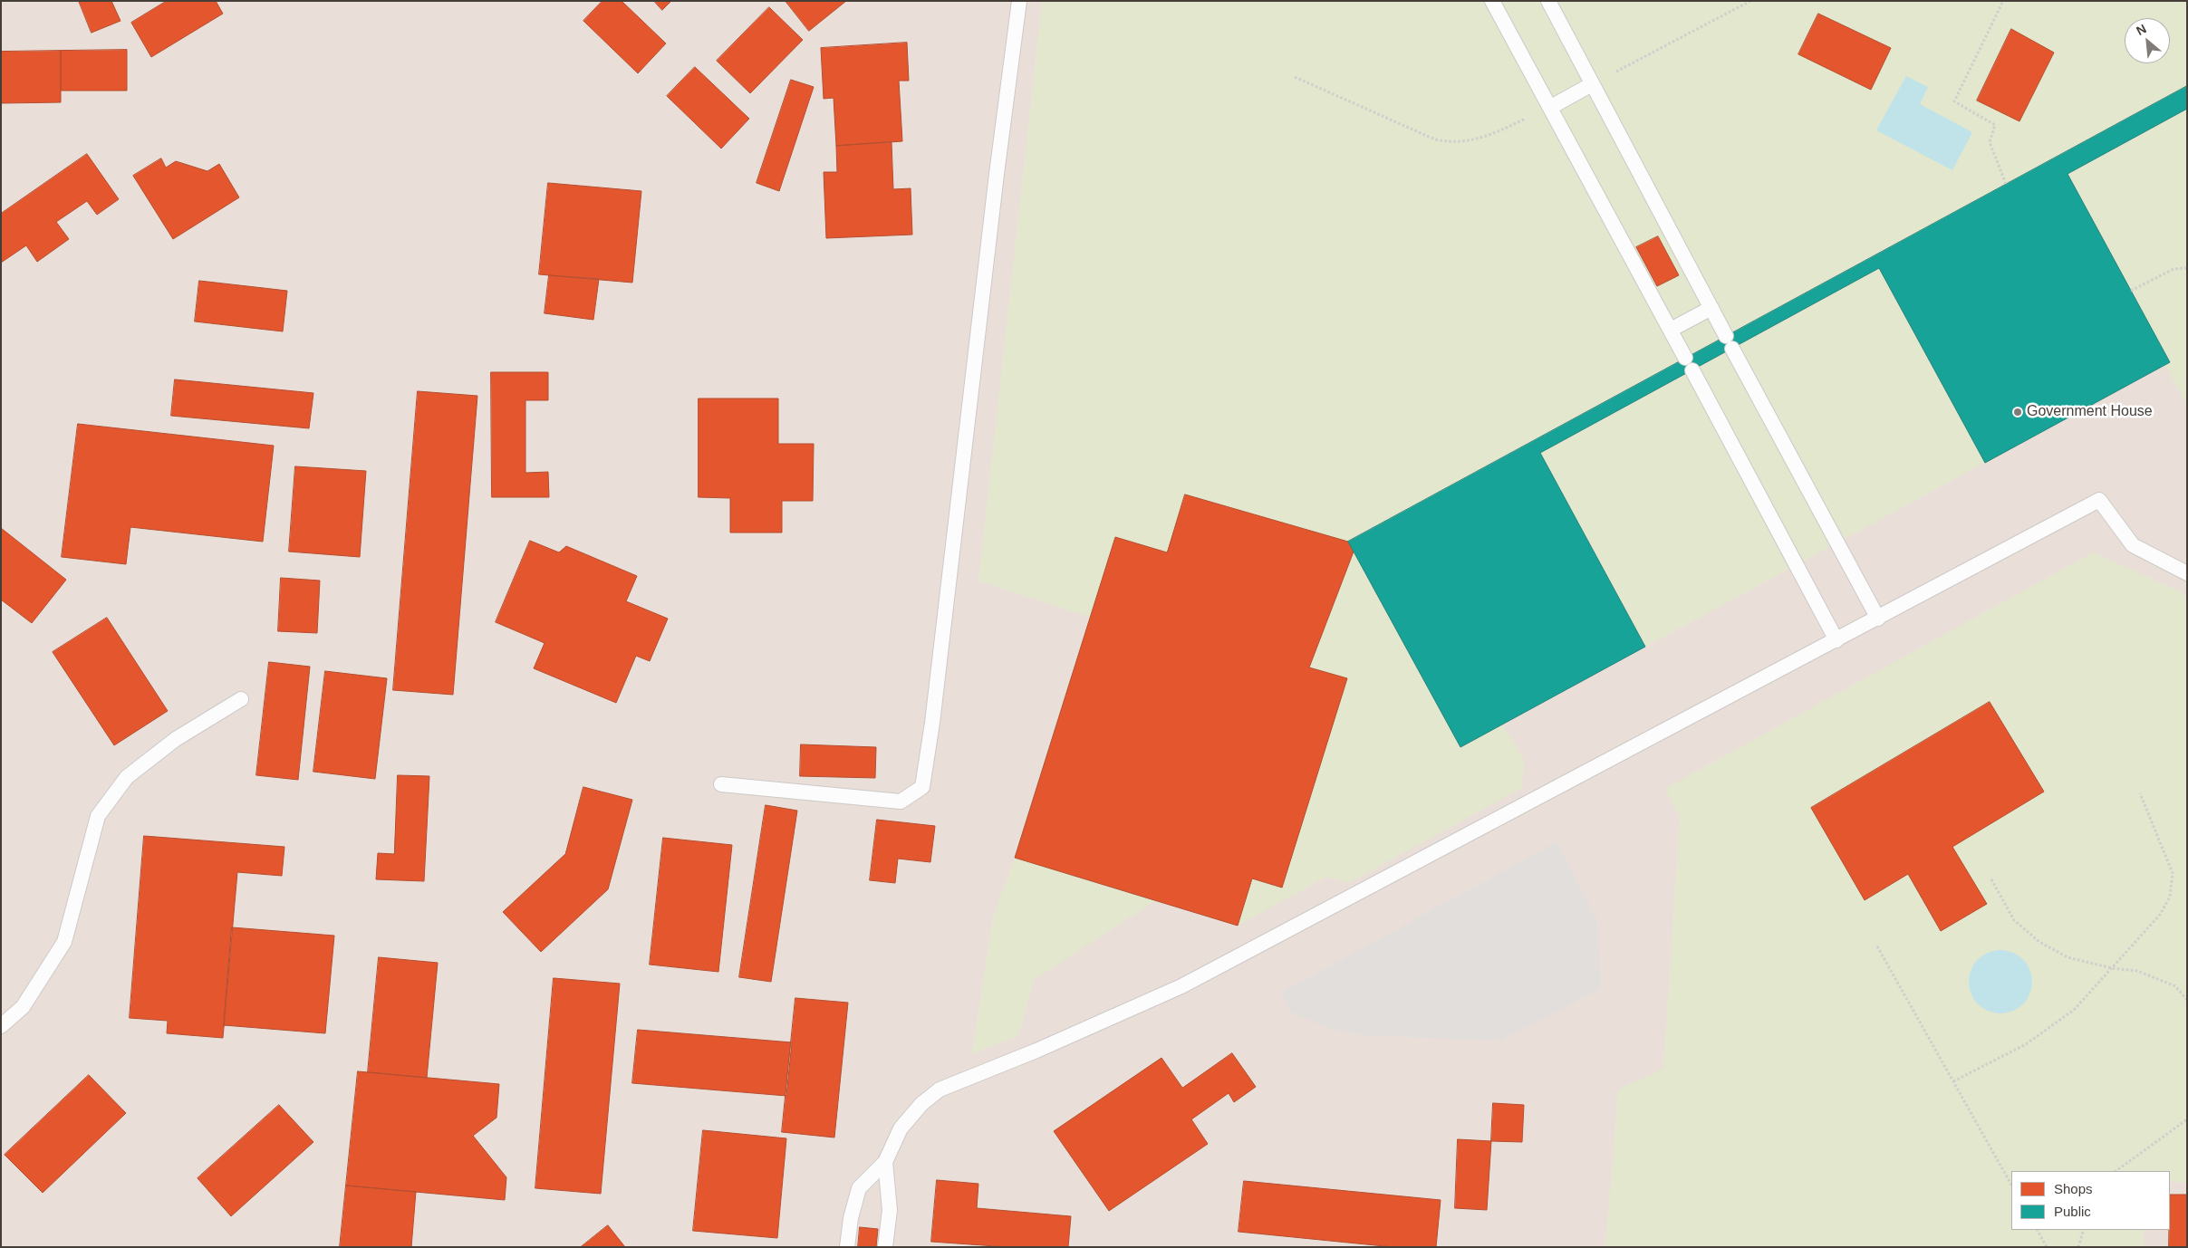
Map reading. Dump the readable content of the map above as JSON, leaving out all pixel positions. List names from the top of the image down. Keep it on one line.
{"places":["Government House"],"legend":["Shops","Public"],"north":"top left"}
